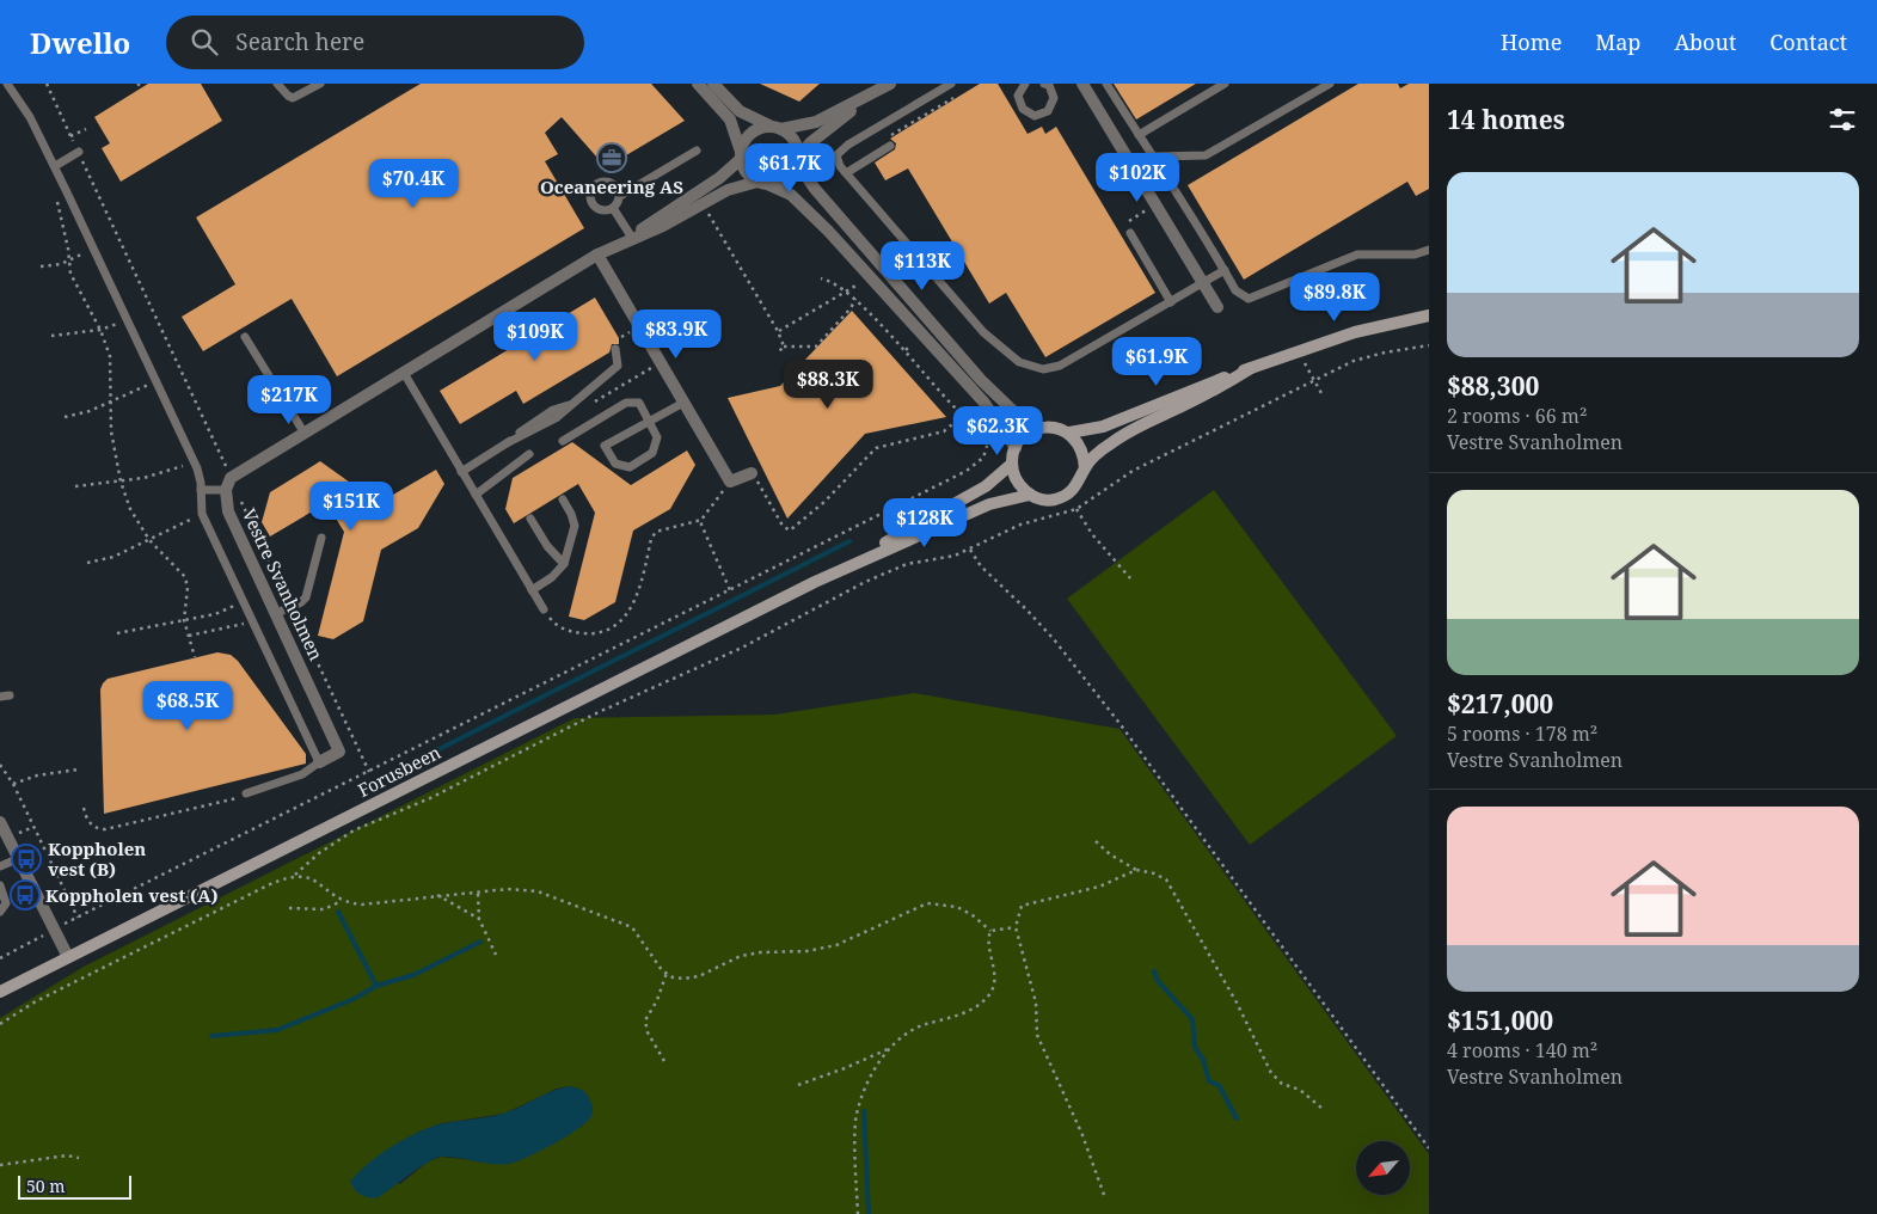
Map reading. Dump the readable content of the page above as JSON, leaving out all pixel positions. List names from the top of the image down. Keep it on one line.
{"streets":{"main road":["Forusbeen"],"street":["Vestre Svanholmen"]},"places":{"office":["Oceaneering AS"],"bus stop":["Koppholen vest (B)","Koppholen vest (A)"]},"scale_bar":"50 m","north":"bottom left","page":{"header":"Dwello","search":"Search here","nav":["Home","Map","About","Contact"],"heading":"14 homes","price":["$61.7K","$102K","$70.4K","$113K","$89.8K","$83.9K","$109K","$61.9K","$88.3K","$217K","$62.3K","$151K","$128K","$68.5K"],"list":[{"name":"$88,300","note":"2 rooms · 66 m² · Vestre Svanholmen"},{"name":"$217,000","note":"5 rooms · 178 m² · Vestre Svanholmen"},{"name":"$151,000","note":"4 rooms · 140 m² · Vestre Svanholmen"}],"scale":"50 m"}}
